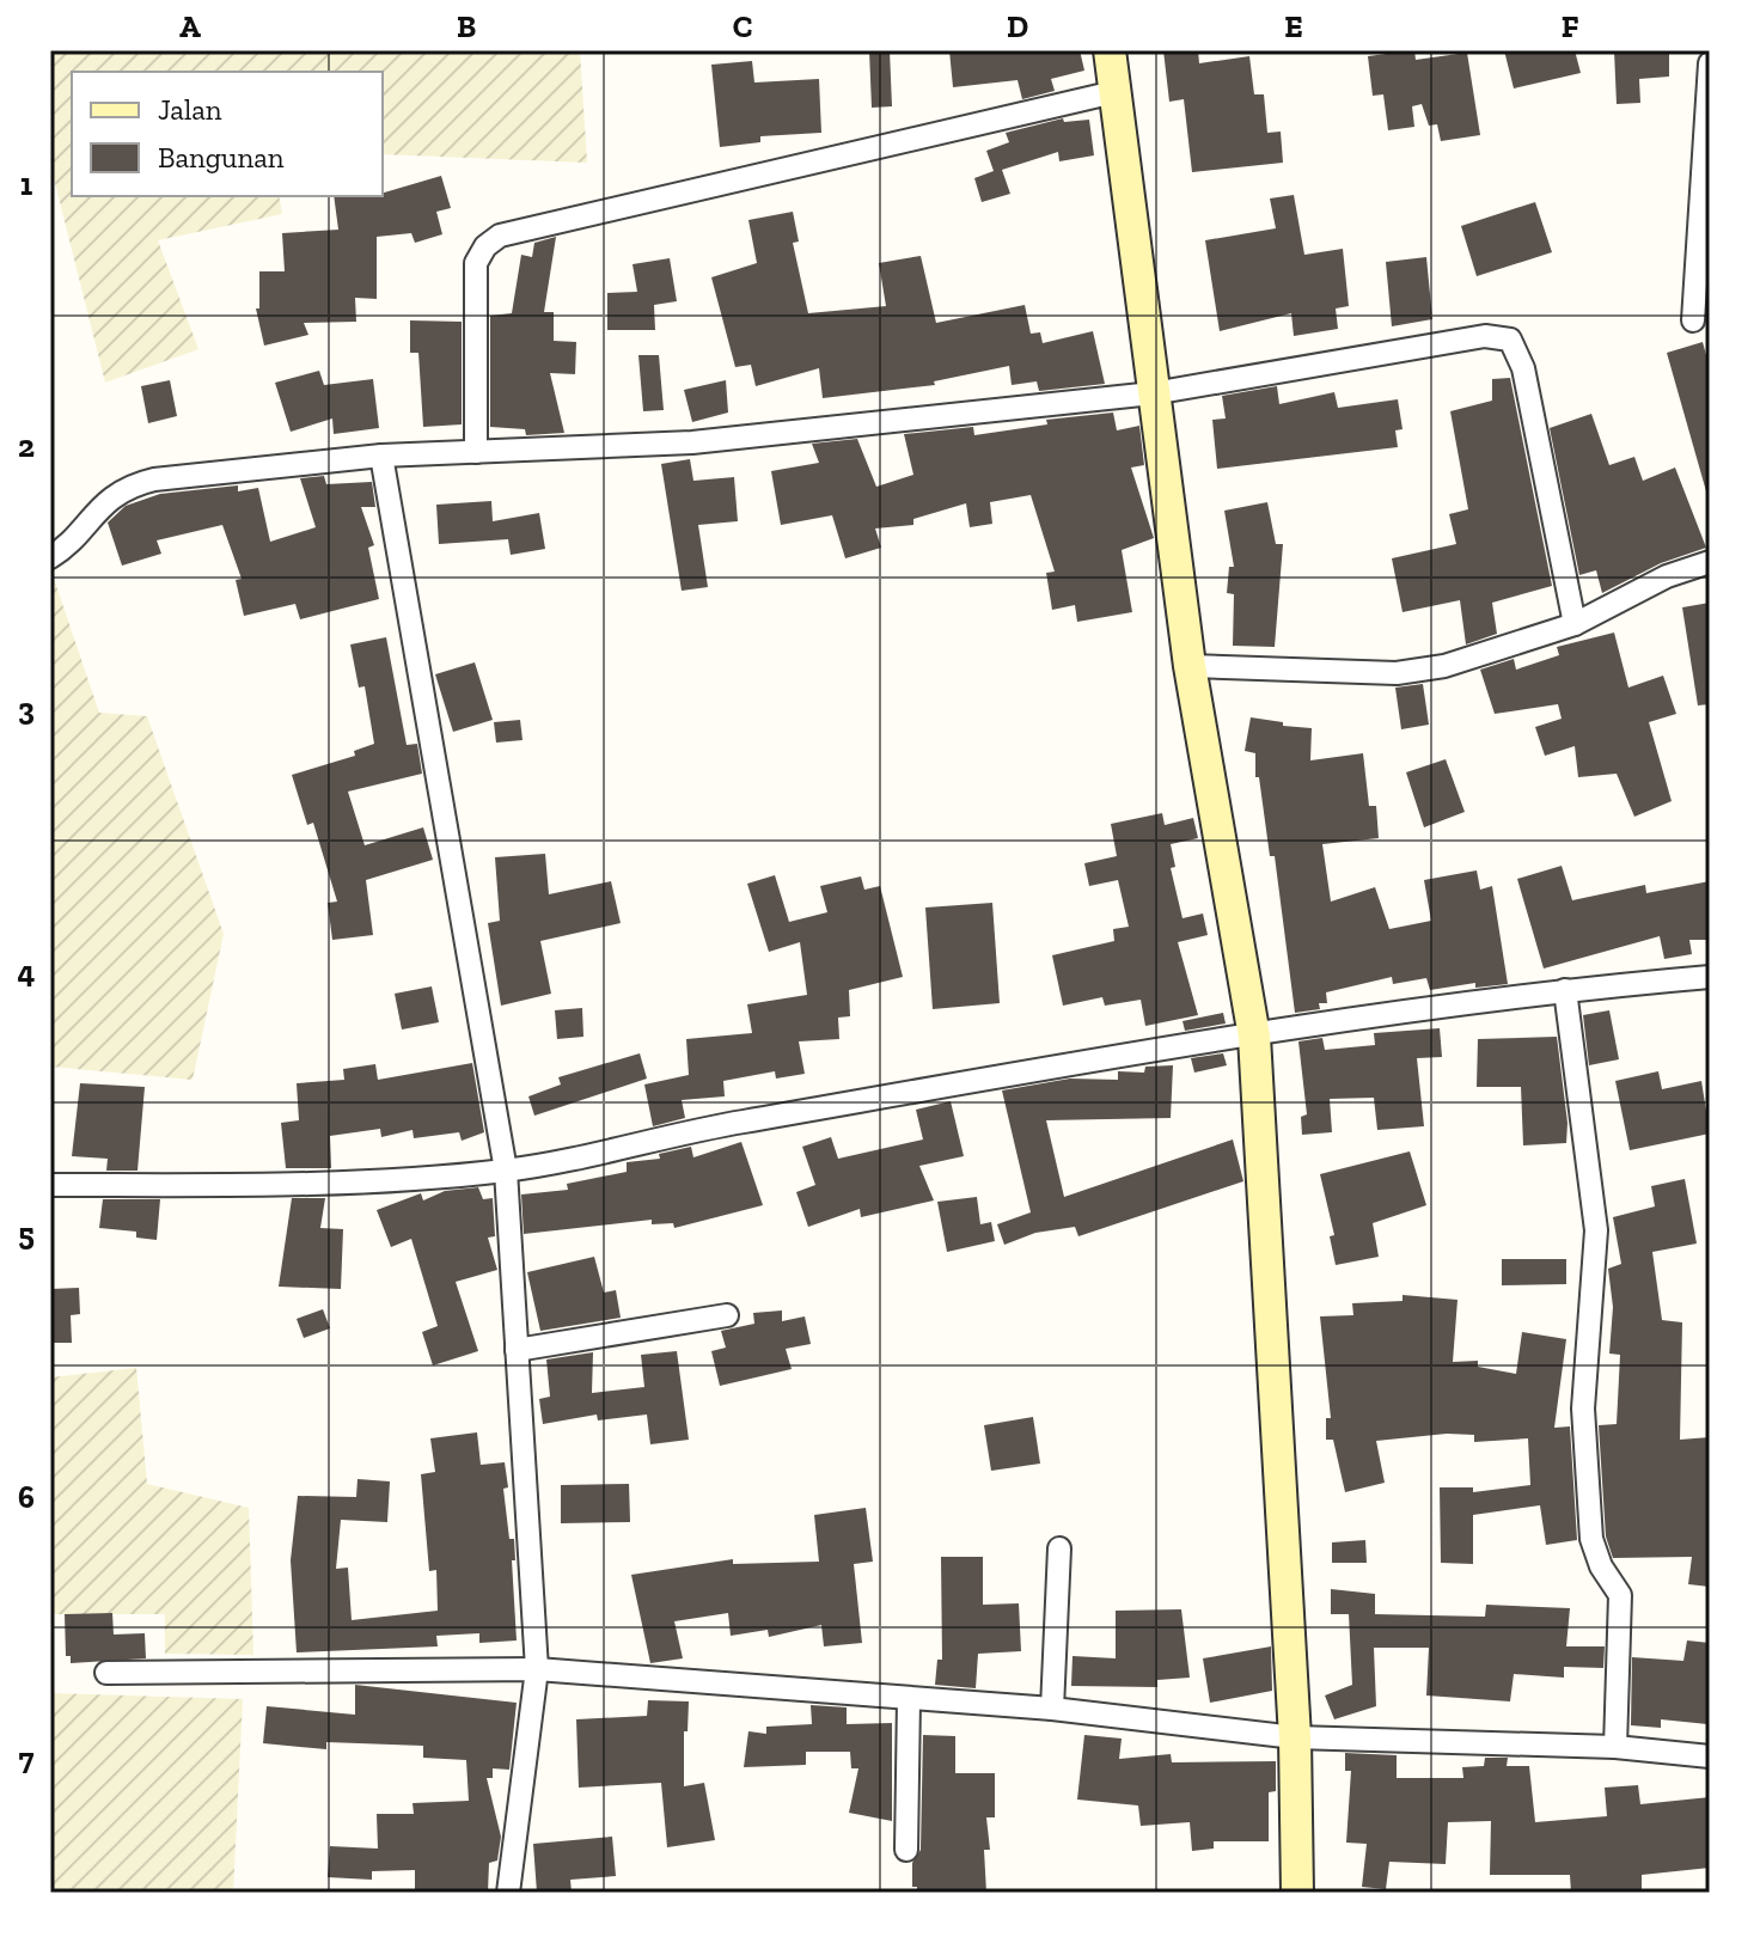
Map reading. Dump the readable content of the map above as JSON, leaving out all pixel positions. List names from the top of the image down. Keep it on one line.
{"legend":["Jalan","Bangunan"],"grid":{"columns":["A","B","C","D","E","F"],"rows":["1","2","3","4","5","6","7"]}}
